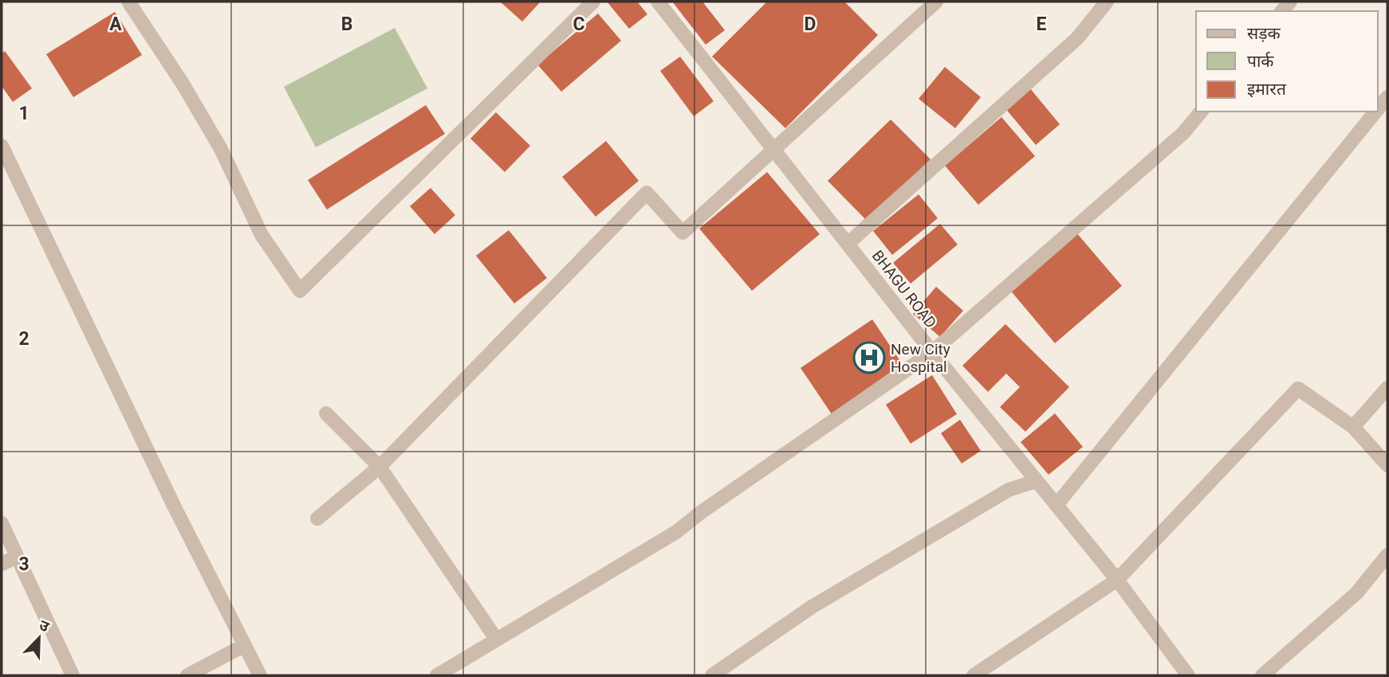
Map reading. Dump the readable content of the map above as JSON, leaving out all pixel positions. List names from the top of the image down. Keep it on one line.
{"streets":{"street":["BHAGU ROAD"]},"places":{"hospital":["New City Hospital"]},"legend":["सड़क","पार्क","इमारत"],"north":"top right","grid":{"columns":["A","B","C","D","E"],"rows":["1","2","3"]}}
